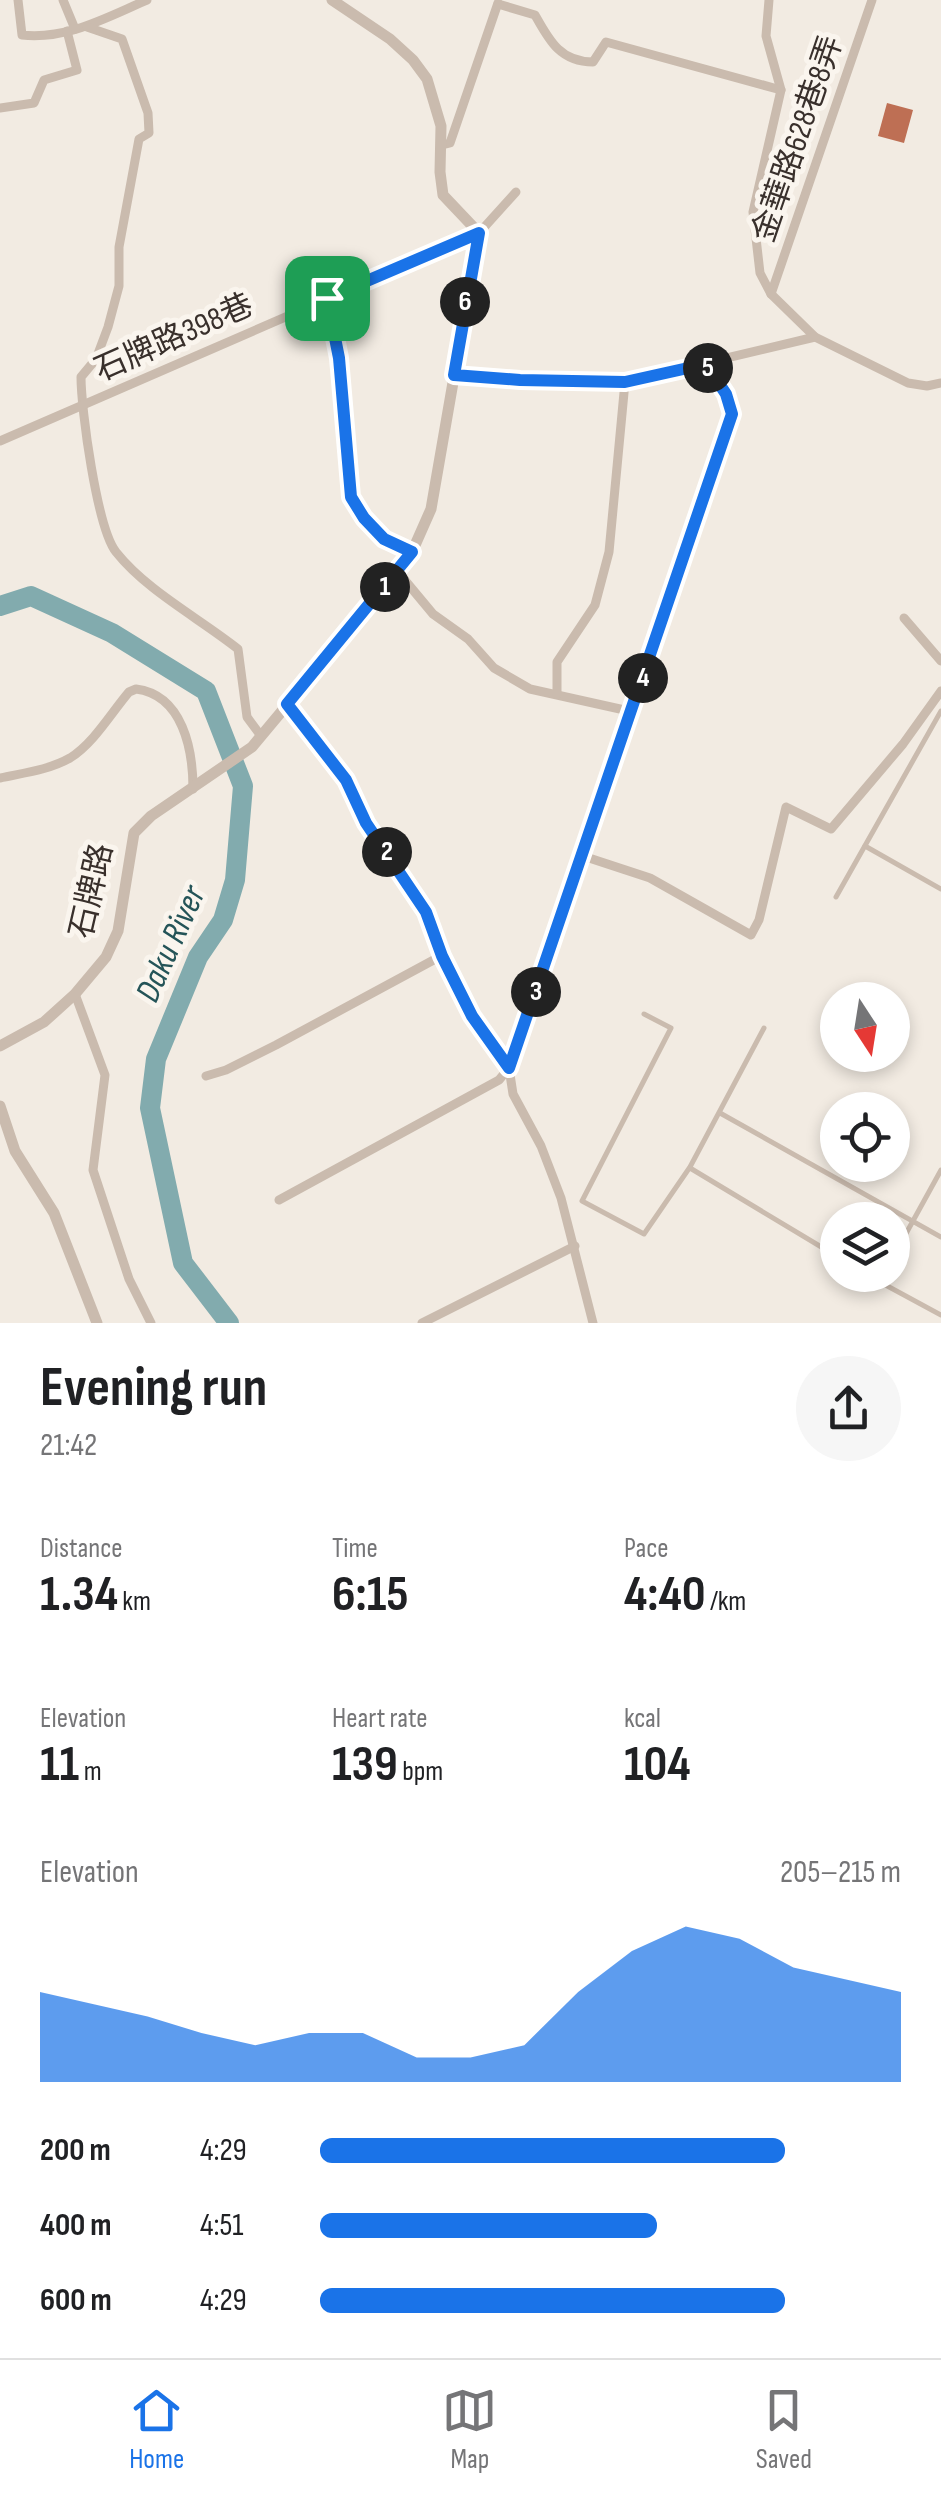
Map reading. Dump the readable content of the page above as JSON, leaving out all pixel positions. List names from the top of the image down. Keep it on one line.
{"streets":{"street":["金華路628巷8弄","石牌路398巷","石牌路"]},"crossings":[["石牌路398巷","石牌路"]],"water":["Daku River"],"north":"bottom","page":{"pins":["6","5","1","4","2","3"],"heading":["Evening run","21:42"],"stats":[["Distance","1.34 km"],["Time","6:15"],["Pace","4:40 /km"],["Elevation","11 m"],["Heart rate","139 bpm"],["kcal","104"]],"chart":["Elevation","205–215 m"],"list":[{"name":"200 m","note":"4:29"},{"name":"400 m","note":"4:51"},{"name":"600 m","note":"4:29"}],"tabs":["Home","Map","Saved"]}}
